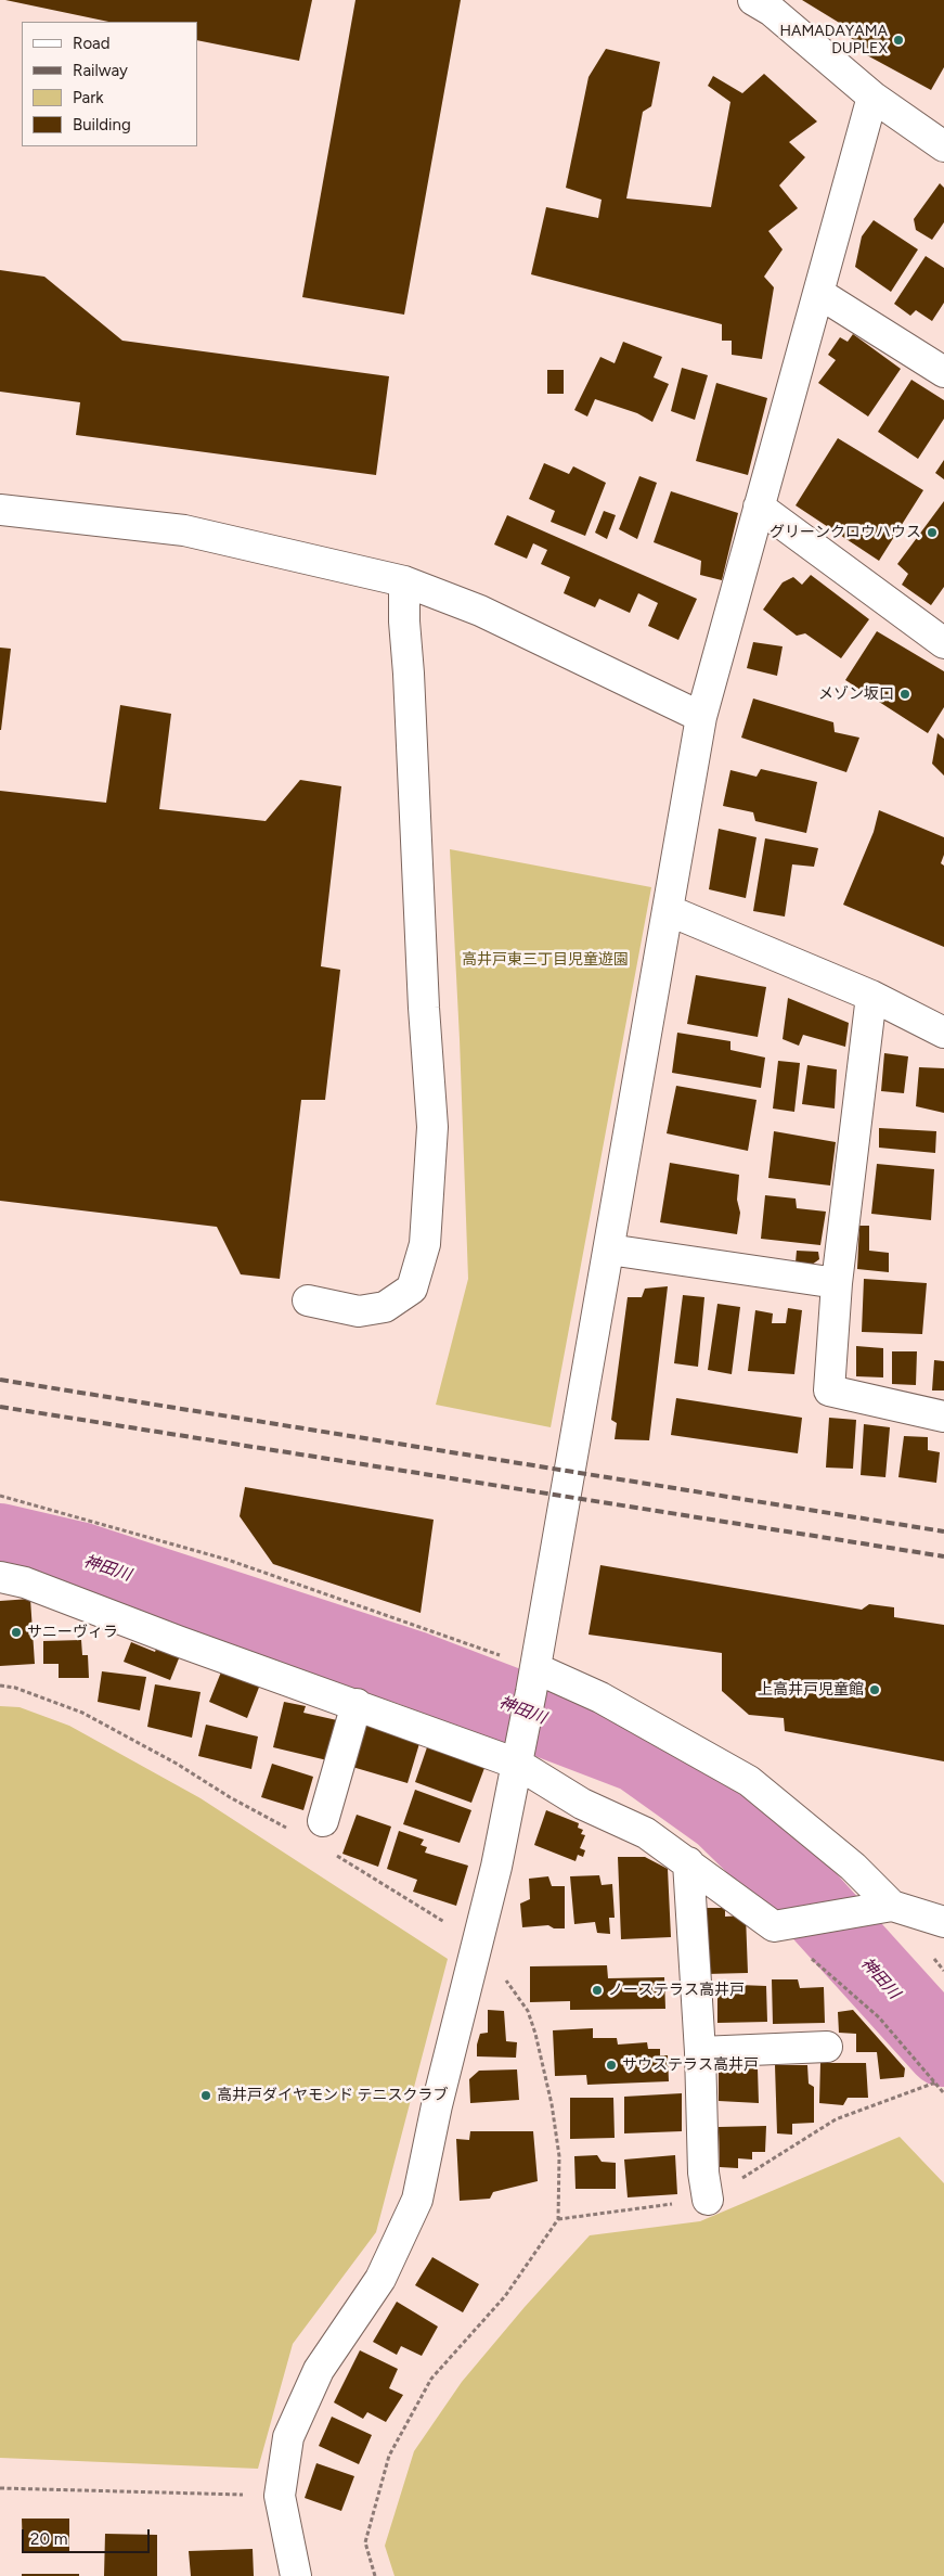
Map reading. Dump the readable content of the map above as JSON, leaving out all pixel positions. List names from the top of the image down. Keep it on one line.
{"water":["神田川"],"parks":["高井戸東三丁目児童遊園"],"places":["HAMADAYAMA DUPLEX","グリーンクロウハウス","メゾン坂口","サニーヴィラ","上高井戸児童館","ノーステラス高井戸","サウステラス高井戸","高井戸ダイヤモンド テニスクラブ"],"legend":["Road","Railway","Park","Building"],"scale_bar":"20 m"}
